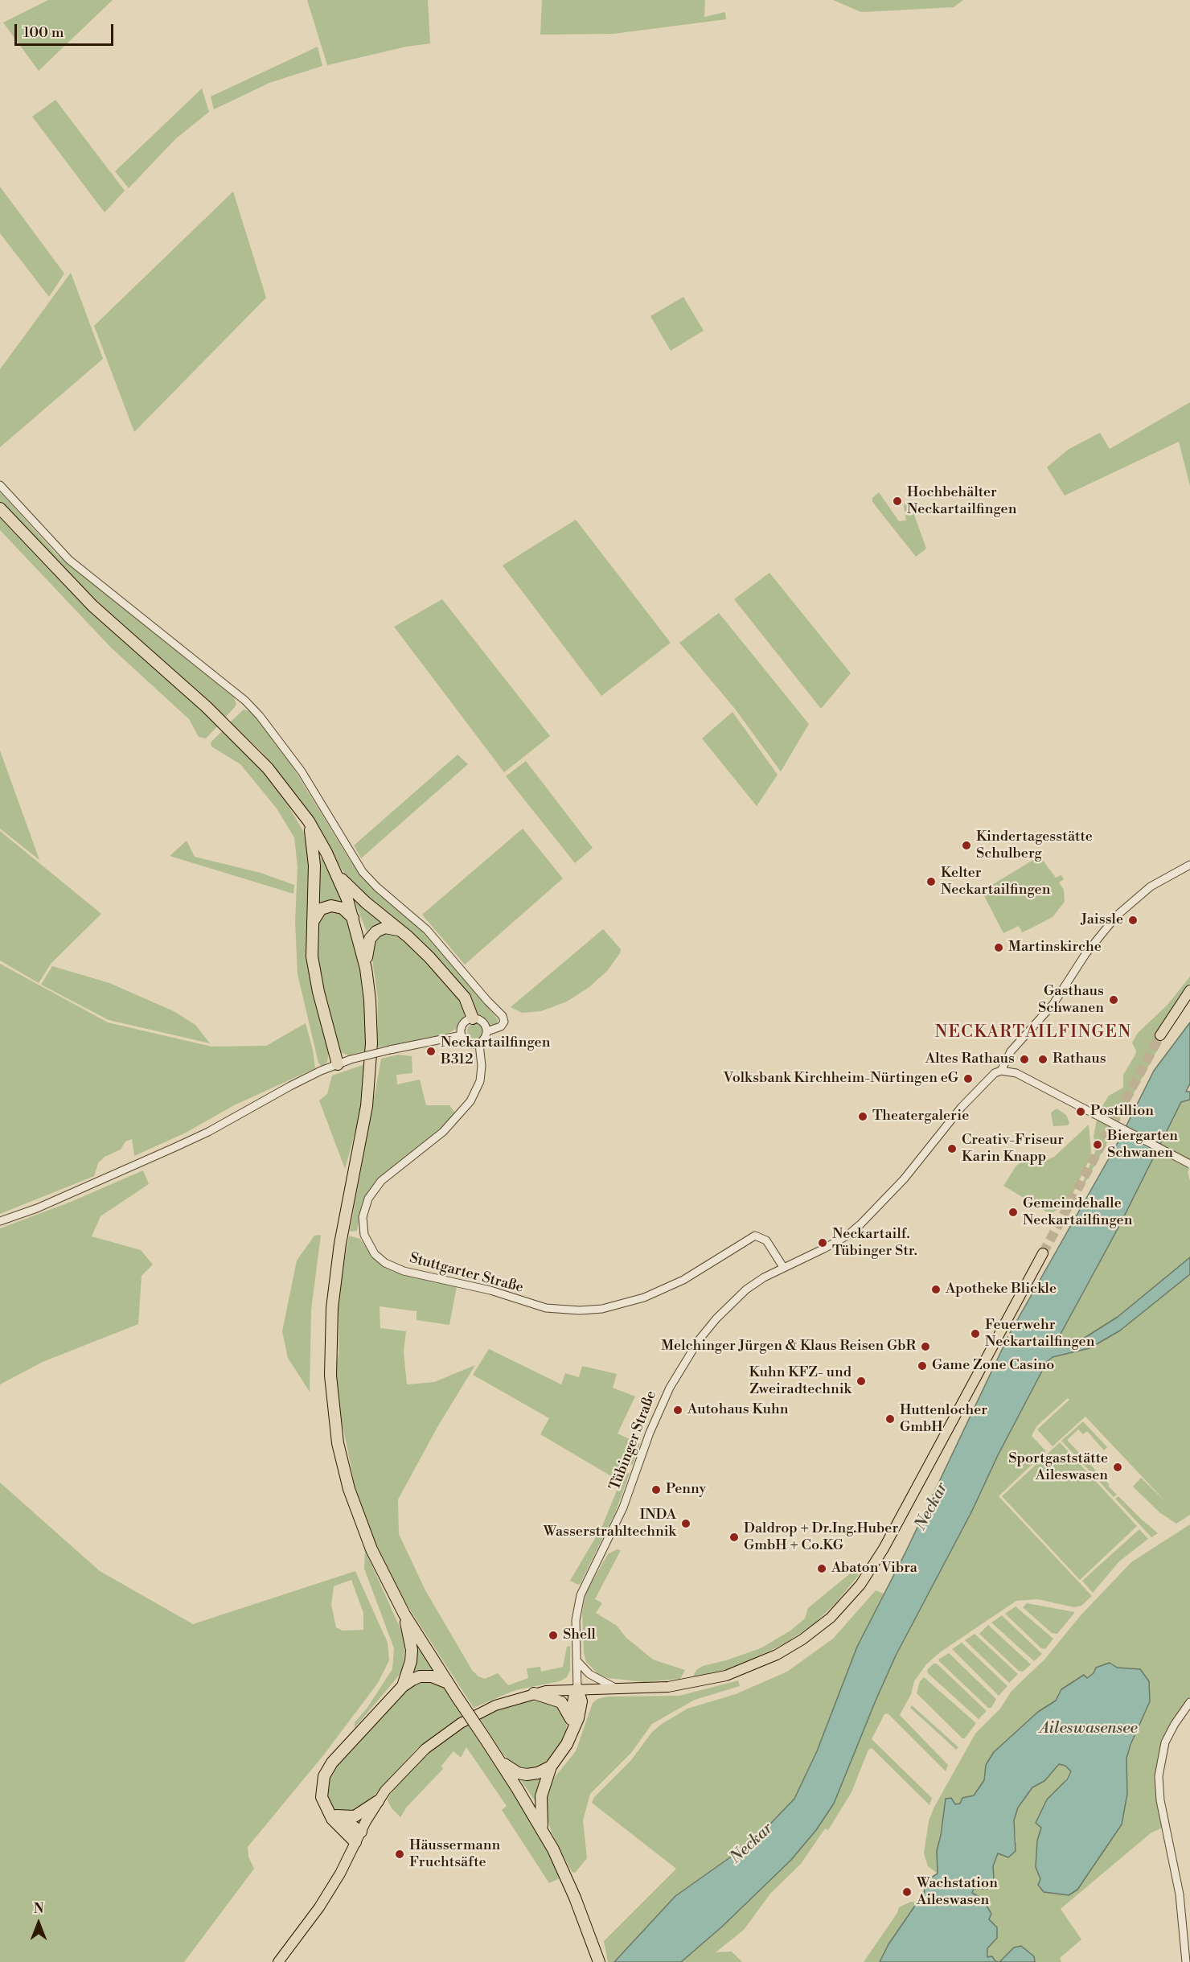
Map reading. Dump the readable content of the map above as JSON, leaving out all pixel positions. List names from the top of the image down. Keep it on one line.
{"streets":{"street":["Stuttgarter Straße","Tübinger Straße"]},"crossings":[["Stuttgarter Straße","Tübinger Straße"]],"districts":["NECKARTAILFINGEN"],"water":["Neckar","Aileswasensee"],"places":["Hochbehälter Neckartailfingen","Kindertagesstätte Schulberg","Kelter Neckartailfingen","Jaissle","Martinskirche","Gasthaus Schwanen","Neckartailfingen B312","Altes Rathaus","Rathaus","Volksbank Kirchheim-Nürtingen eG","Postillion","Theatergalerie","Biergarten Schwanen","Creativ-Friseur Karin Knapp","Gemeindehalle Neckartailfingen","Neckartailf. Tübinger Str.","Apotheke Blickle","Feuerwehr Neckartailfingen","Melchinger Jürgen & Klaus Reisen GbR","Game Zone Casino","Kuhn KFZ- und Zweiradtechnik","Autohaus Kuhn","Huttenlocher GmbH","Sportgaststätte Aileswasen","Penny","INDA Wasserstrahltechnik","Daldrop + Dr.Ing.Huber GmbH + Co.KG","Abaton Vibra","Shell","Häussermann Fruchtsäfte","Wachstation Aileswasen"],"scale_bar":"100 m","north":"top"}
